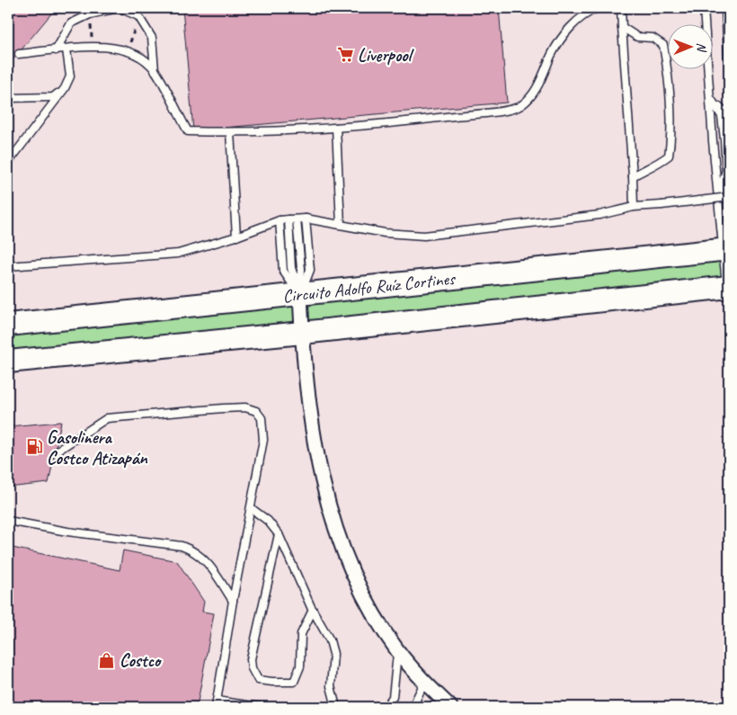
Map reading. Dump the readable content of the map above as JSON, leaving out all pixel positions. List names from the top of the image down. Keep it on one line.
{"streets":{"main road":["Circuito Adolfo Ruíz Cortines"]},"places":{"supermarket":["Liverpool"],"fuel station":["Gasolinera Costco Atizapán"],"shop":["Costco"]},"north":"right"}
